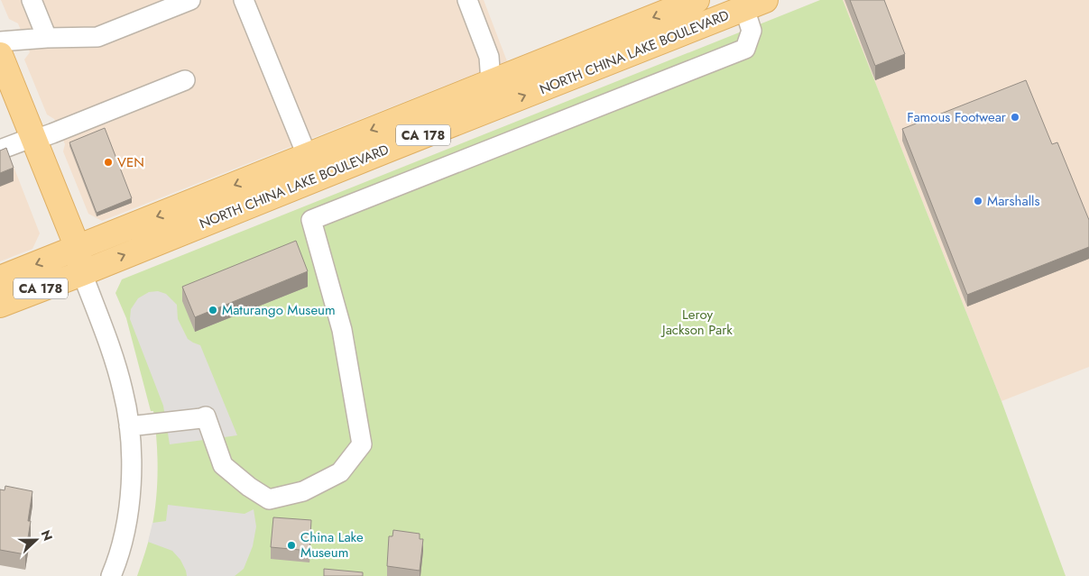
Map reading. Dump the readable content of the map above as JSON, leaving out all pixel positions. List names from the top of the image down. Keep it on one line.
{"streets":{"main road":["NORTH CHINA LAKE BOULEVARD","CA 178"]},"parks":["Leroy Jackson Park"],"places":["Famous Footwear","VEN","Marshalls","Maturango Museum","China Lake Museum"],"north":"right"}
